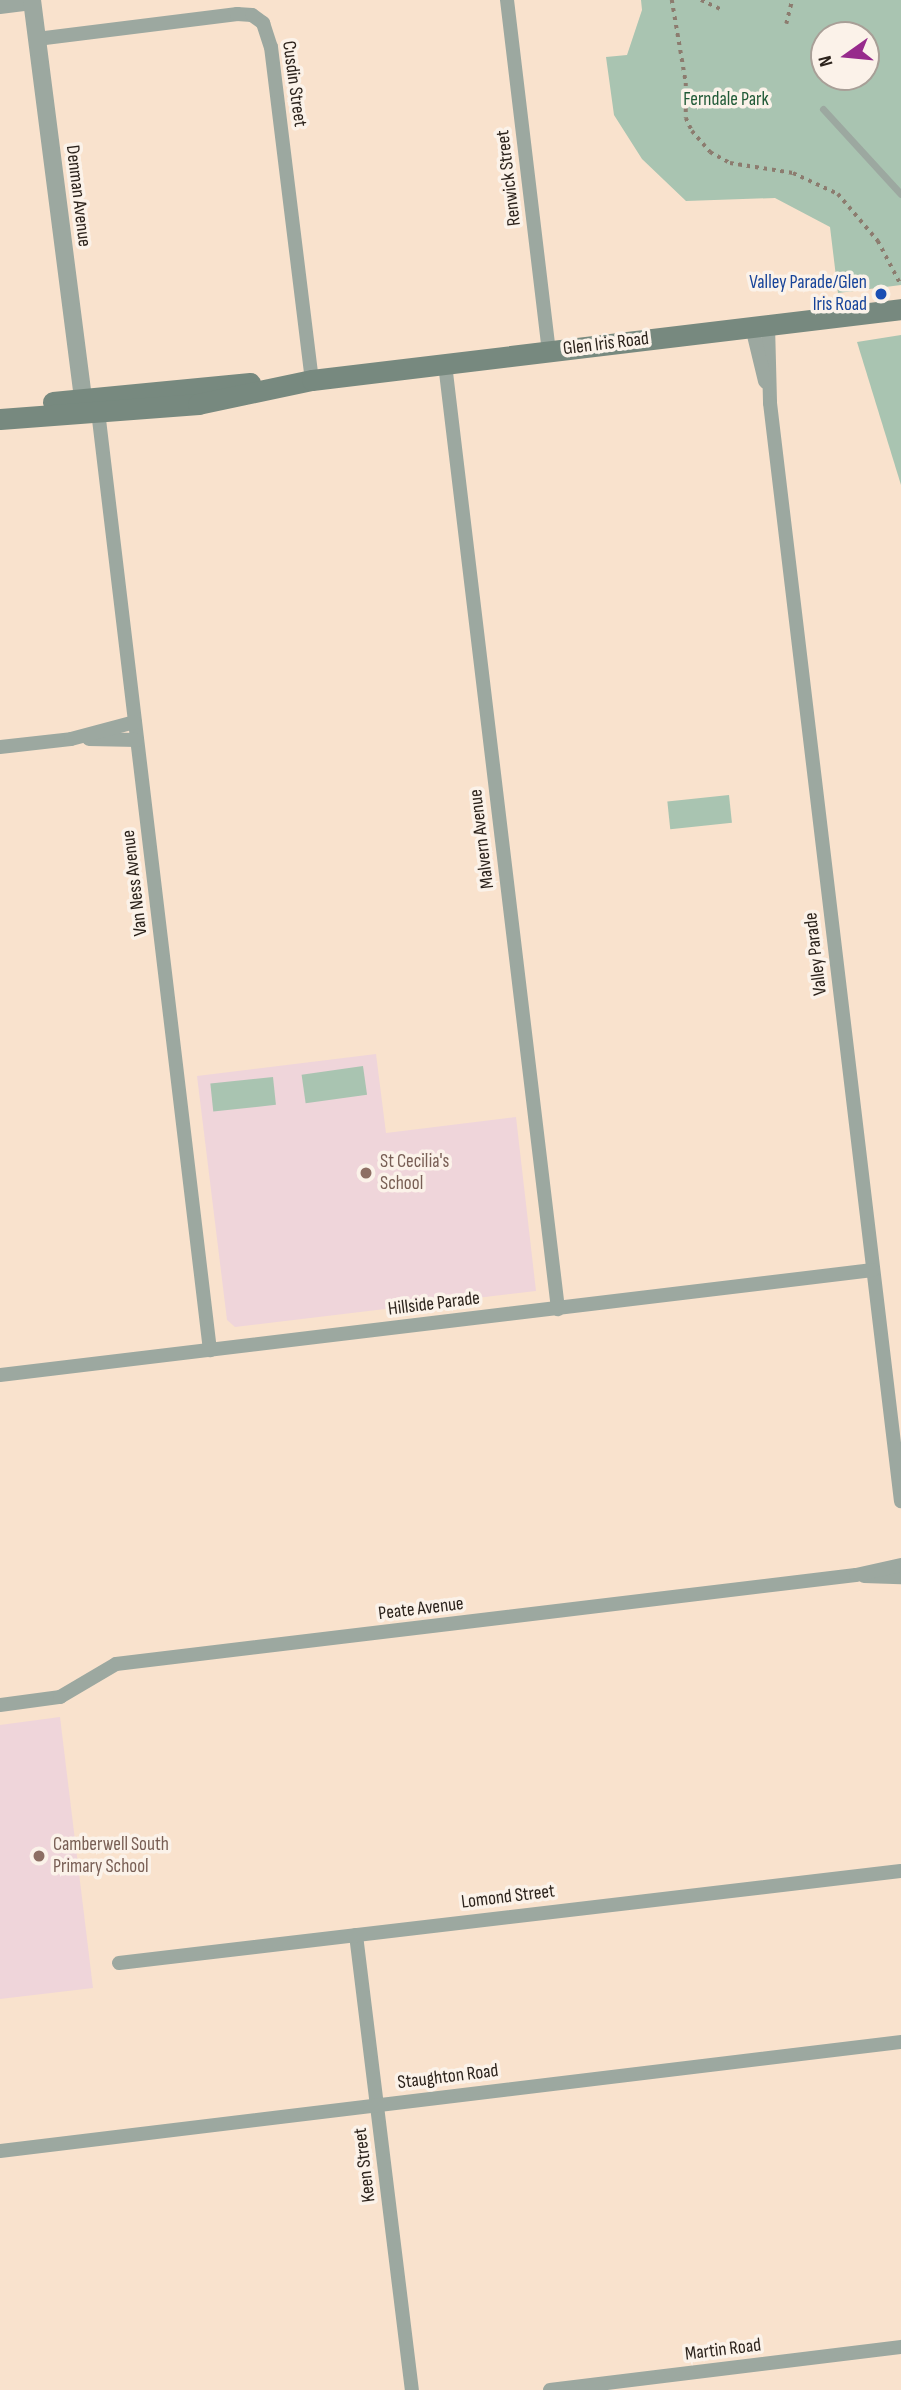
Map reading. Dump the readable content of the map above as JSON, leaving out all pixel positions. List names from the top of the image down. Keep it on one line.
{"streets":{"main road":["Glen Iris Road"],"street":["Cusdin Street","Renwick Street","Denman Avenue","Malvern Avenue","Van Ness Avenue","Valley Parade","Hillside Parade","Peate Avenue","Lomond Street","Staughton Road","Keen Street","Martin Road"]},"crossings":[["Cusdin Street","Denman Avenue"],["Cusdin Street","Glen Iris Road"],["Renwick Street","Glen Iris Road"],["Denman Avenue","Glen Iris Road"],["Denman Avenue","Van Ness Avenue"],["Glen Iris Road","Malvern Avenue"],["Glen Iris Road","Van Ness Avenue"],["Glen Iris Road","Valley Parade"],["Malvern Avenue","Hillside Parade"],["Van Ness Avenue","Hillside Parade"],["Valley Parade","Hillside Parade"],["Lomond Street","Keen Street"],["Staughton Road","Keen Street"]],"parks":["Ferndale Park"],"places":["Valley Parade/Glen Iris Road","St Cecilia's School","Camberwell South Primary School"],"north":"left"}
